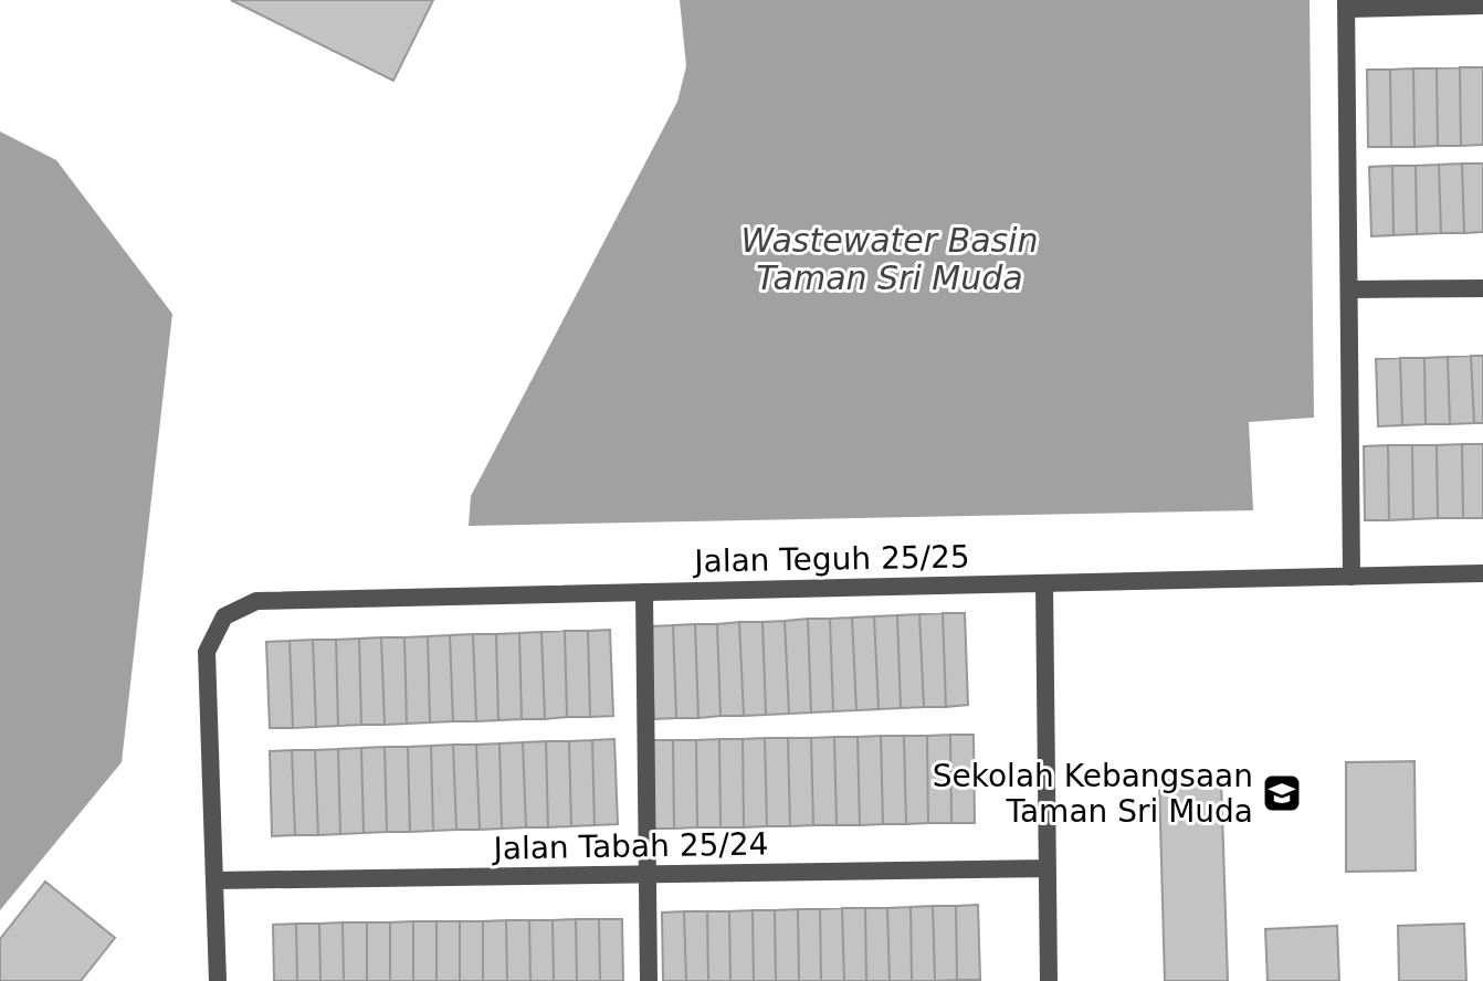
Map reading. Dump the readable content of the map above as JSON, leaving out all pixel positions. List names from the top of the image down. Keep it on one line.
{"streets":{"street":["Jalan Teguh 25/25","Jalan Tabah 25/24"]},"crossings":[["Jalan Teguh 25/25","Jalan Tabah 25/24"]],"water":["Wastewater Basin Taman Sri Muda"],"places":{"school or university":["Sekolah Kebangsaan Taman Sri Muda"]}}
